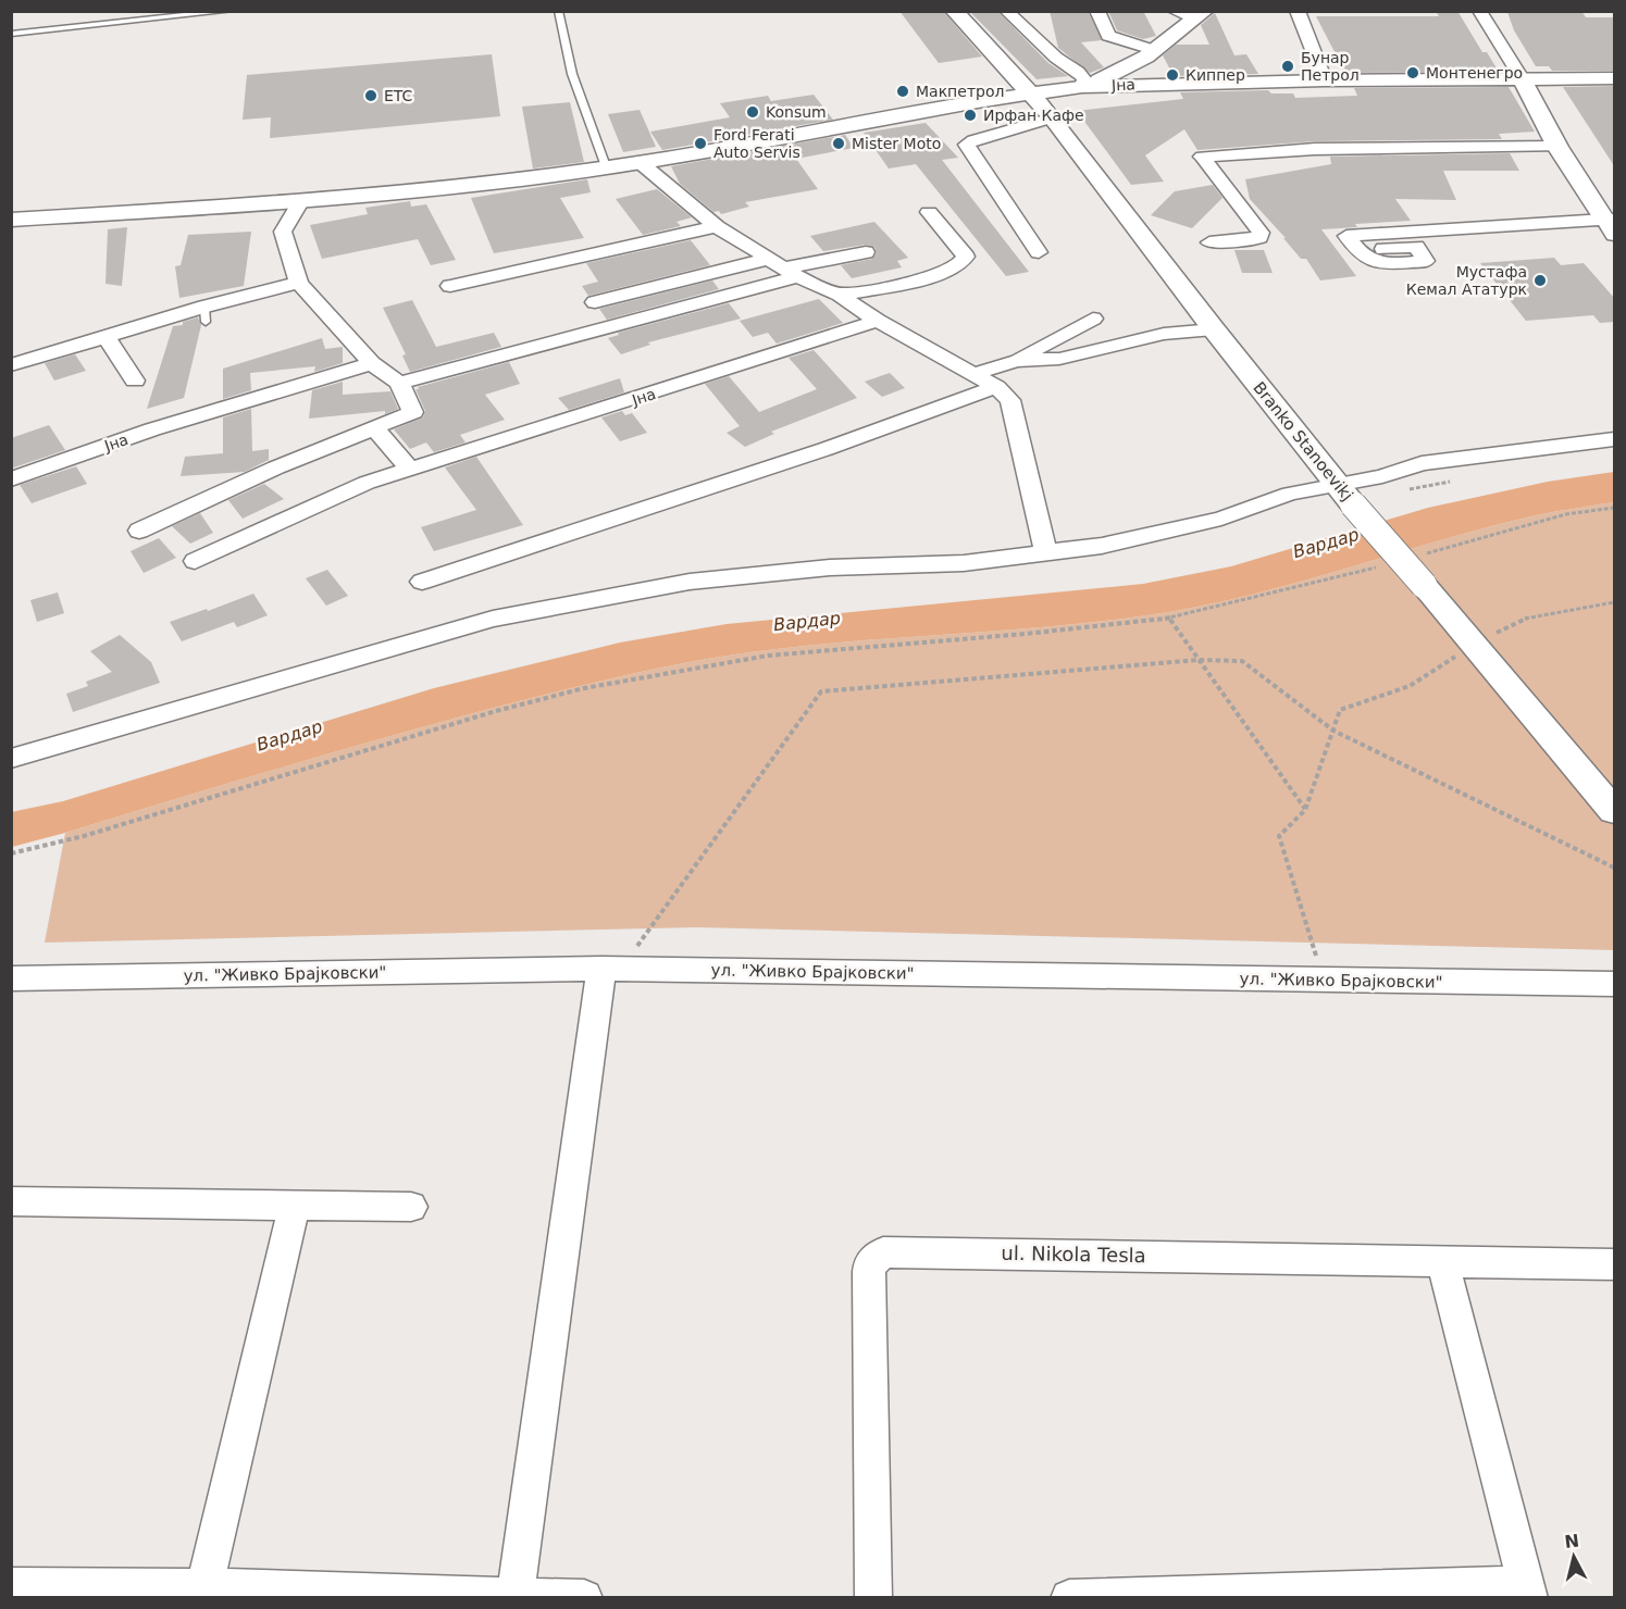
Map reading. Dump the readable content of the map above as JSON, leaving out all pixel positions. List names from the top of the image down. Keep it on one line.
{"streets":{"street":["Јна","Branko Stanoevikj","ул. \"Живко Брајковски\"","ul. Nikola Tesla"]},"crossings":[["Јна","Branko Stanoevikj"]],"water":["Вардар"],"places":["Бунар Петрол","Монтенегро","Киппер","Макпетрол","ETC","Konsum","Ирфан Кафе","Ford Ferati Auto Servis","Mister Moto","Мустафа Кемал Ататурк"],"north":"top"}
